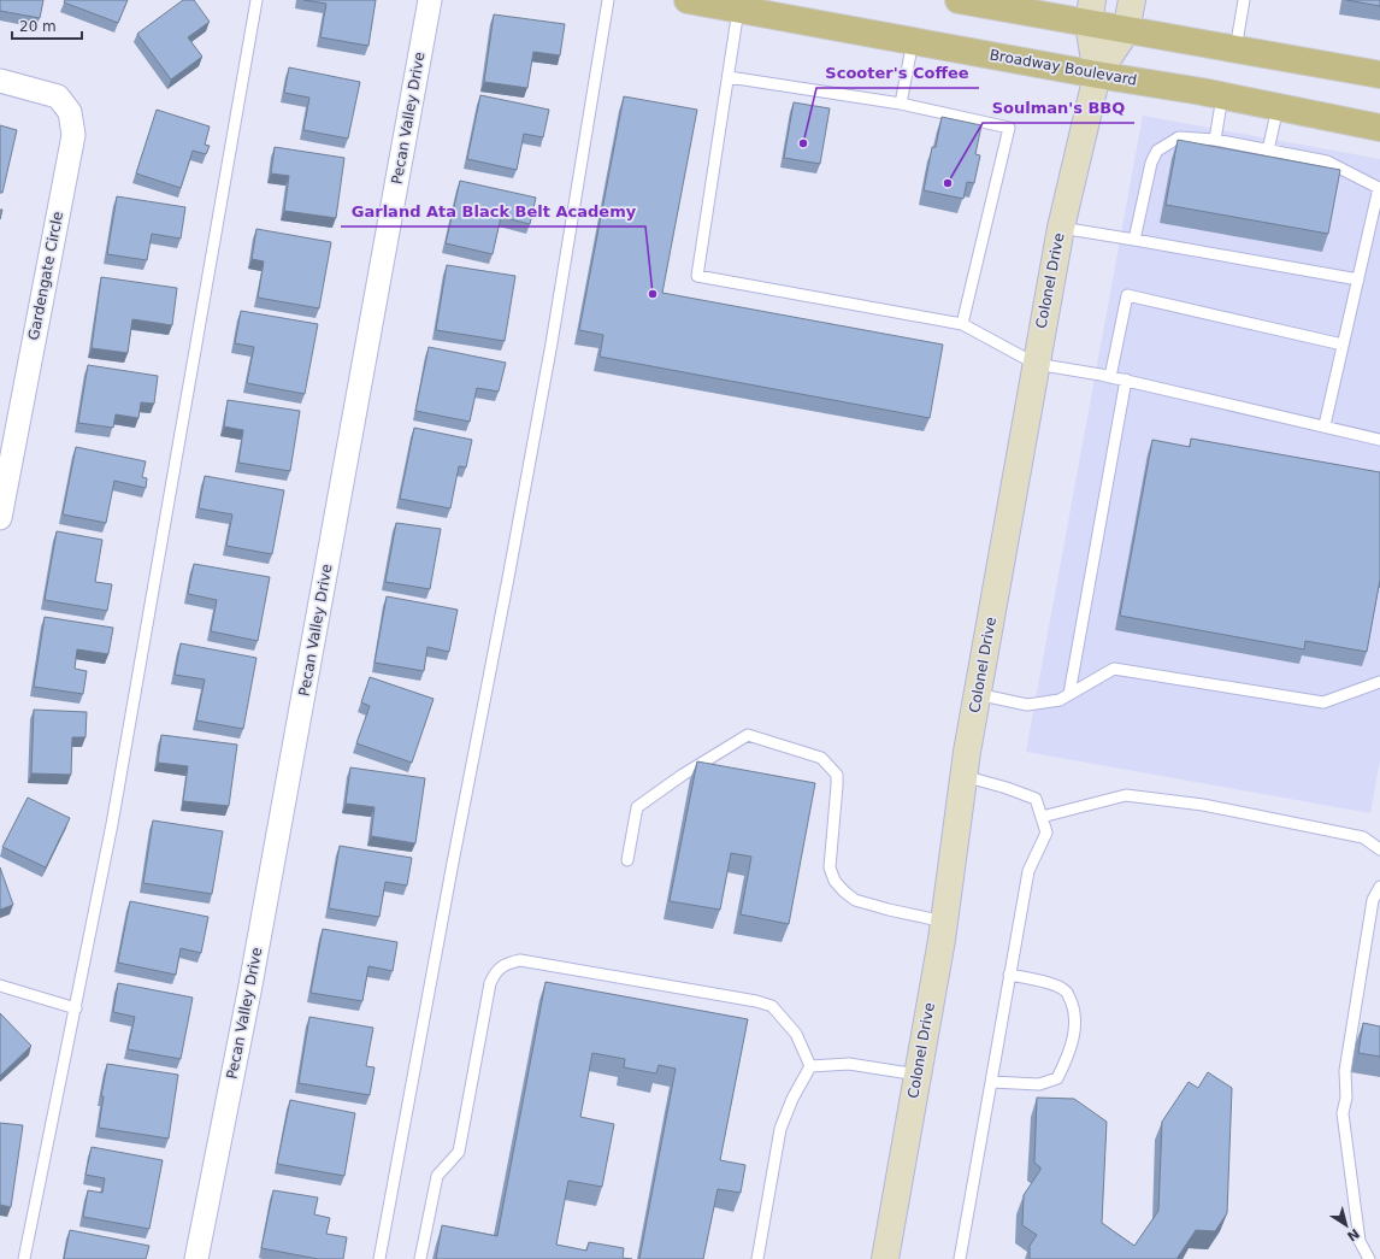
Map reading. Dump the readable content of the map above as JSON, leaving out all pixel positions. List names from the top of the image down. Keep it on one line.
{"streets":{"main road":["Broadway Boulevard"],"street":["Pecan Valley Drive","Gardengate Circle","Colonel Drive"]},"crossings":[["Broadway Boulevard","Colonel Drive"]],"places":["Scooter's Coffee","Soulman's BBQ","Garland Ata Black Belt Academy"],"scale_bar":"20 m","north":"bottom right"}
